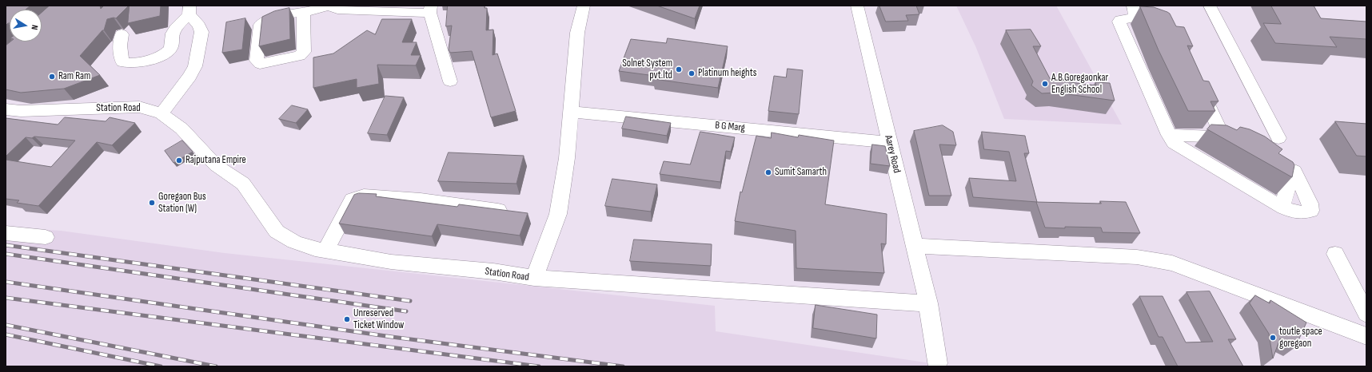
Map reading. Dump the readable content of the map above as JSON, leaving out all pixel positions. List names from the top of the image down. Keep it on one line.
{"streets":{"street":["Station Road","B G Marg","Aarey Road"]},"crossings":[["Station Road","B G Marg"],["B G Marg","Aarey Road"]],"places":["Solnet System pvt.ltd","Platinum heights","Ram Ram","A.B.Goregaonkar English School","Rajputana Empire","Sumit Samarth","Goregaon Bus Station (W)","Unreserved Ticket Window","toutle space goregaon"],"north":"right"}
